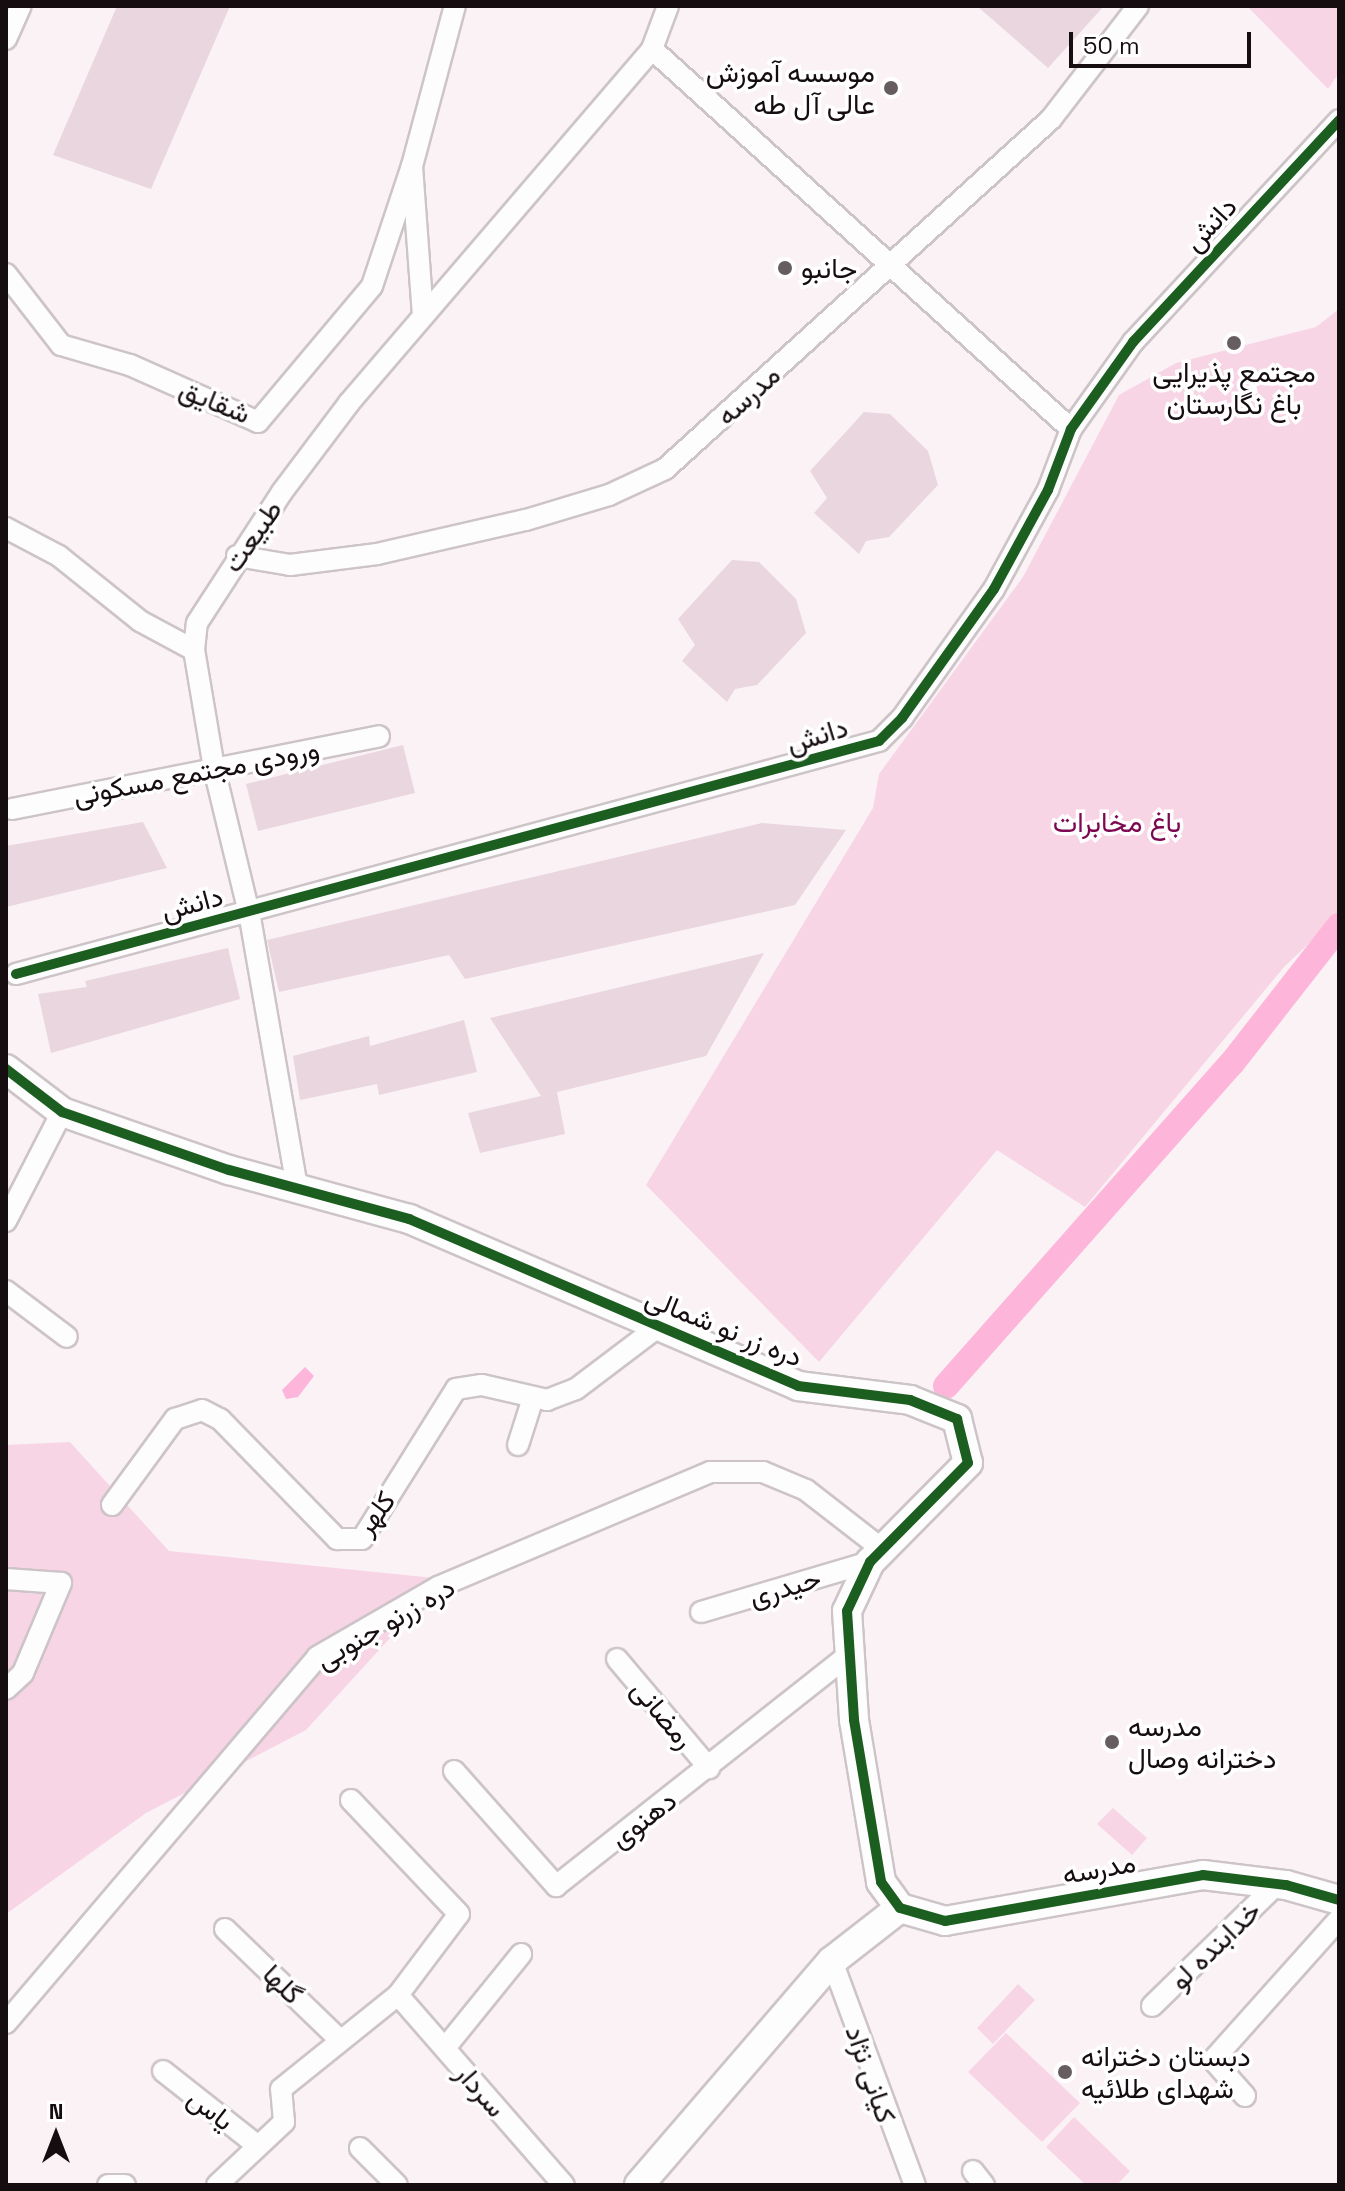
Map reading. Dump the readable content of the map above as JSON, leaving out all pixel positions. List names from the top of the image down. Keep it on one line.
{"streets":{"street":["دانش","مدرسه","شقایق","طبیعت","ورودی مجتمع مسکونی","دره زر نو شمالی","کلهر","حیدری","دره زرنو جنوبی","رمضانی","دهنوی","خدابنده لو","گلها","کیانی نژاد","سردار","یاس"]},"crossings":[["دانش","طبیعت"],["مدرسه","طبیعت"],["مدرسه","دره زر نو شمالی"],["مدرسه","خدابنده لو"],["شقایق","طبیعت"],["طبیعت","ورودی مجتمع مسکونی"],["طبیعت","دره زر نو شمالی"],["دره زر نو شمالی","کلهر"],["دره زر نو شمالی","حیدری"],["دره زر نو شمالی","دره زرنو جنوبی"],["دره زر نو شمالی","دهنوی"],["حیدری","دره زرنو جنوبی"],["رمضانی","دهنوی"]],"parks":["باغ مخابرات"],"places":["موسسه آموزش عالی آل طه","جانبو","مجتمع پذیرایی باغ نگارستان","مدرسه دخترانه وصال","دبستان دخترانه شهدای طلائیه"],"scale_bar":"50 m","north":"top"}
